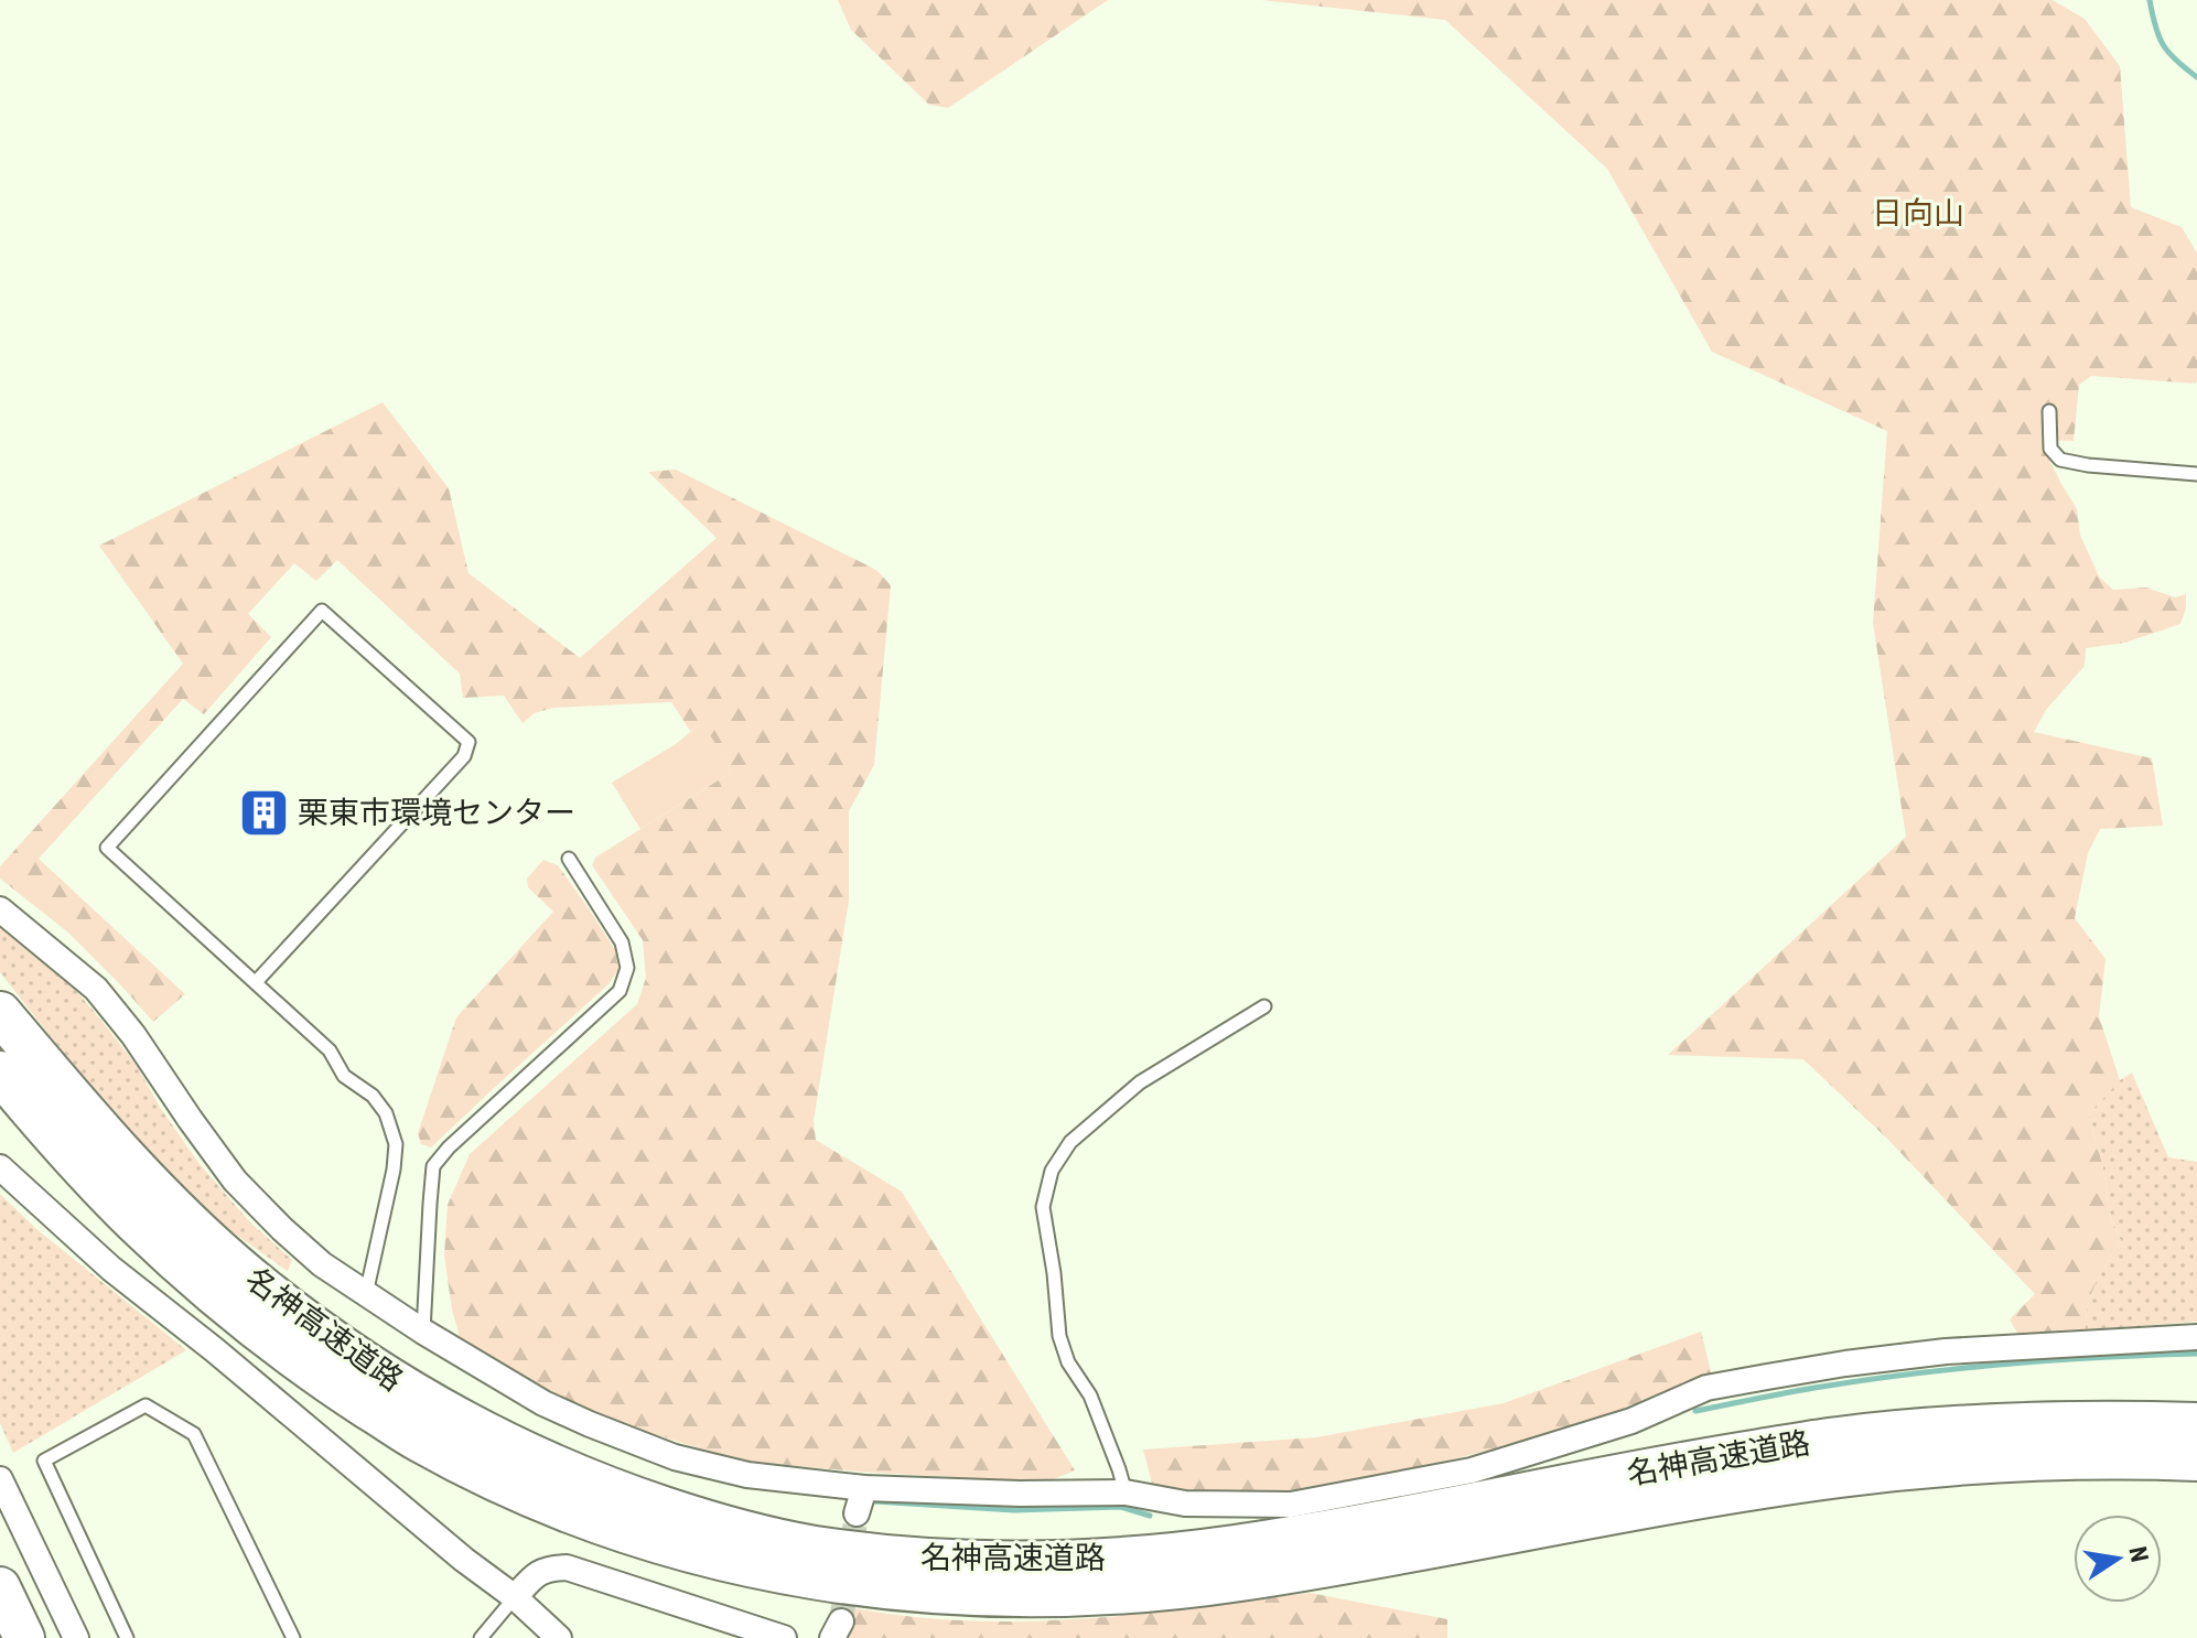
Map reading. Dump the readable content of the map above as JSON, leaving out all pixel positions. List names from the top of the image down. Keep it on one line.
{"streets":{"highway":["名神高速道路"]},"parks":["日向山"],"places":{"building":["栗東市環境センター"]},"north":"right"}
